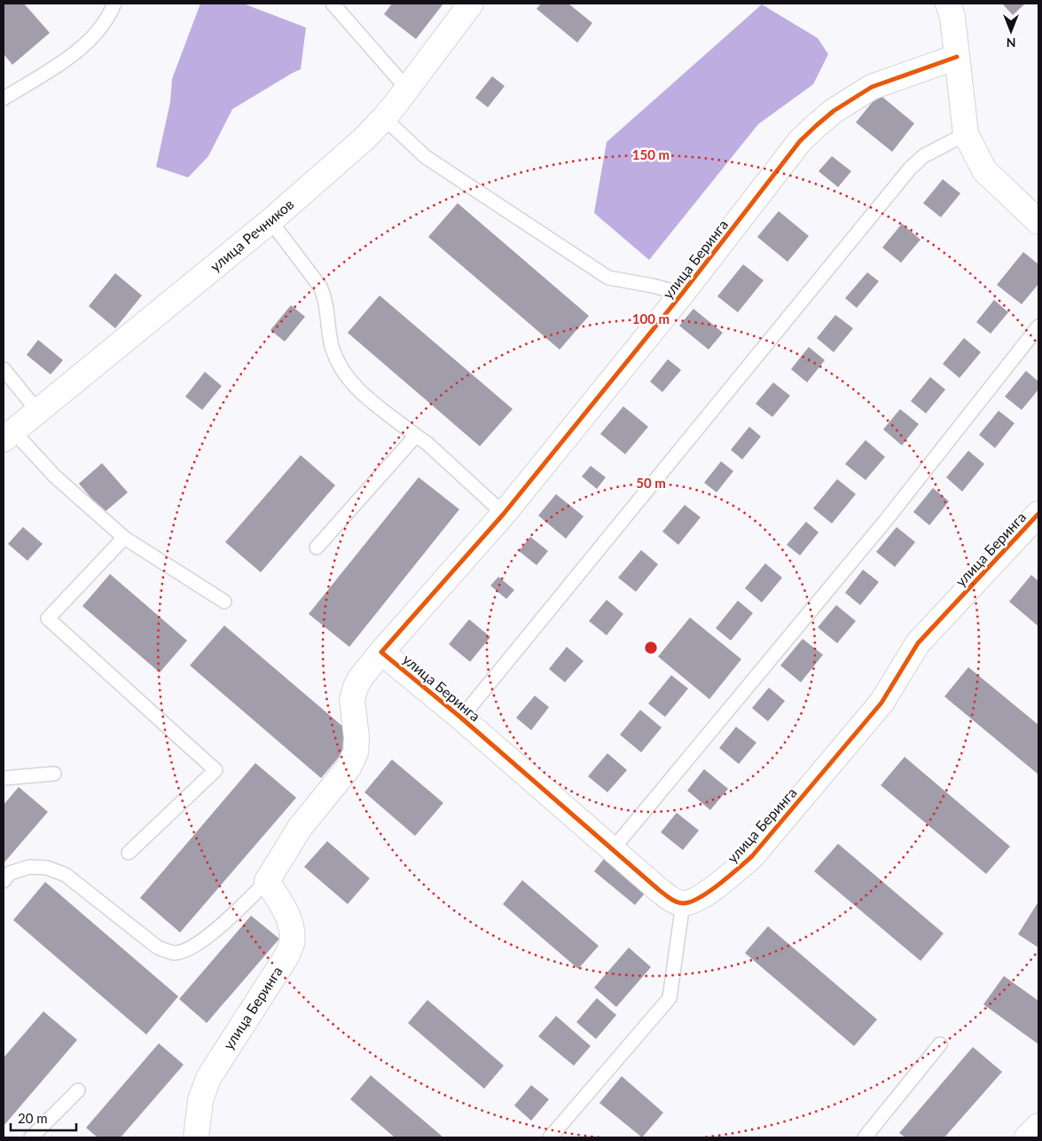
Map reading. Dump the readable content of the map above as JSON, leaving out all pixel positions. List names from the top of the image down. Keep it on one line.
{"streets":{"street":["улица Речников","улица Беринга"]},"scale_bar":"20 m","north":"bottom","rings":["150 m","100 m","50 m"]}
